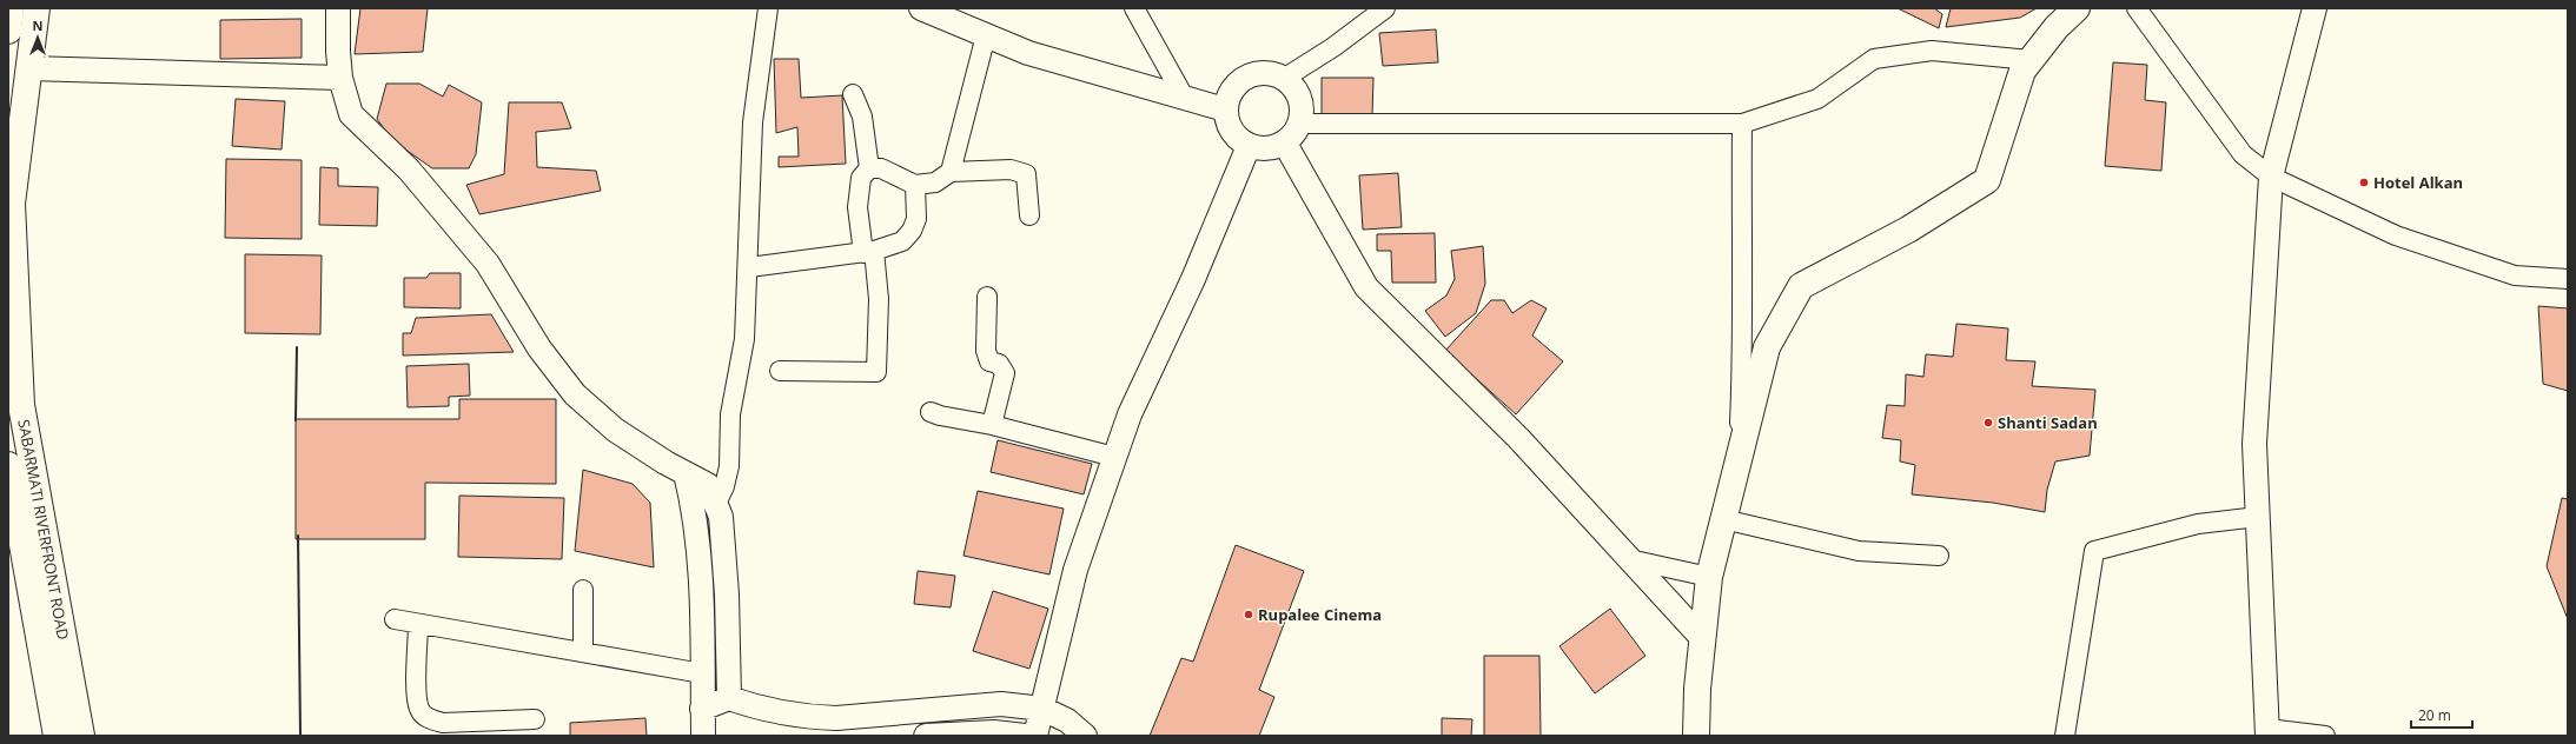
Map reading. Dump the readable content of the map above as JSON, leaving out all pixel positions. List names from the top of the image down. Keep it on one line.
{"streets":{"main road":["SABARMATI RIVERFRONT ROAD"]},"places":["Hotel Alkan","Shanti Sadan","Rupalee Cinema"],"scale_bar":"20 m","north":"top"}
